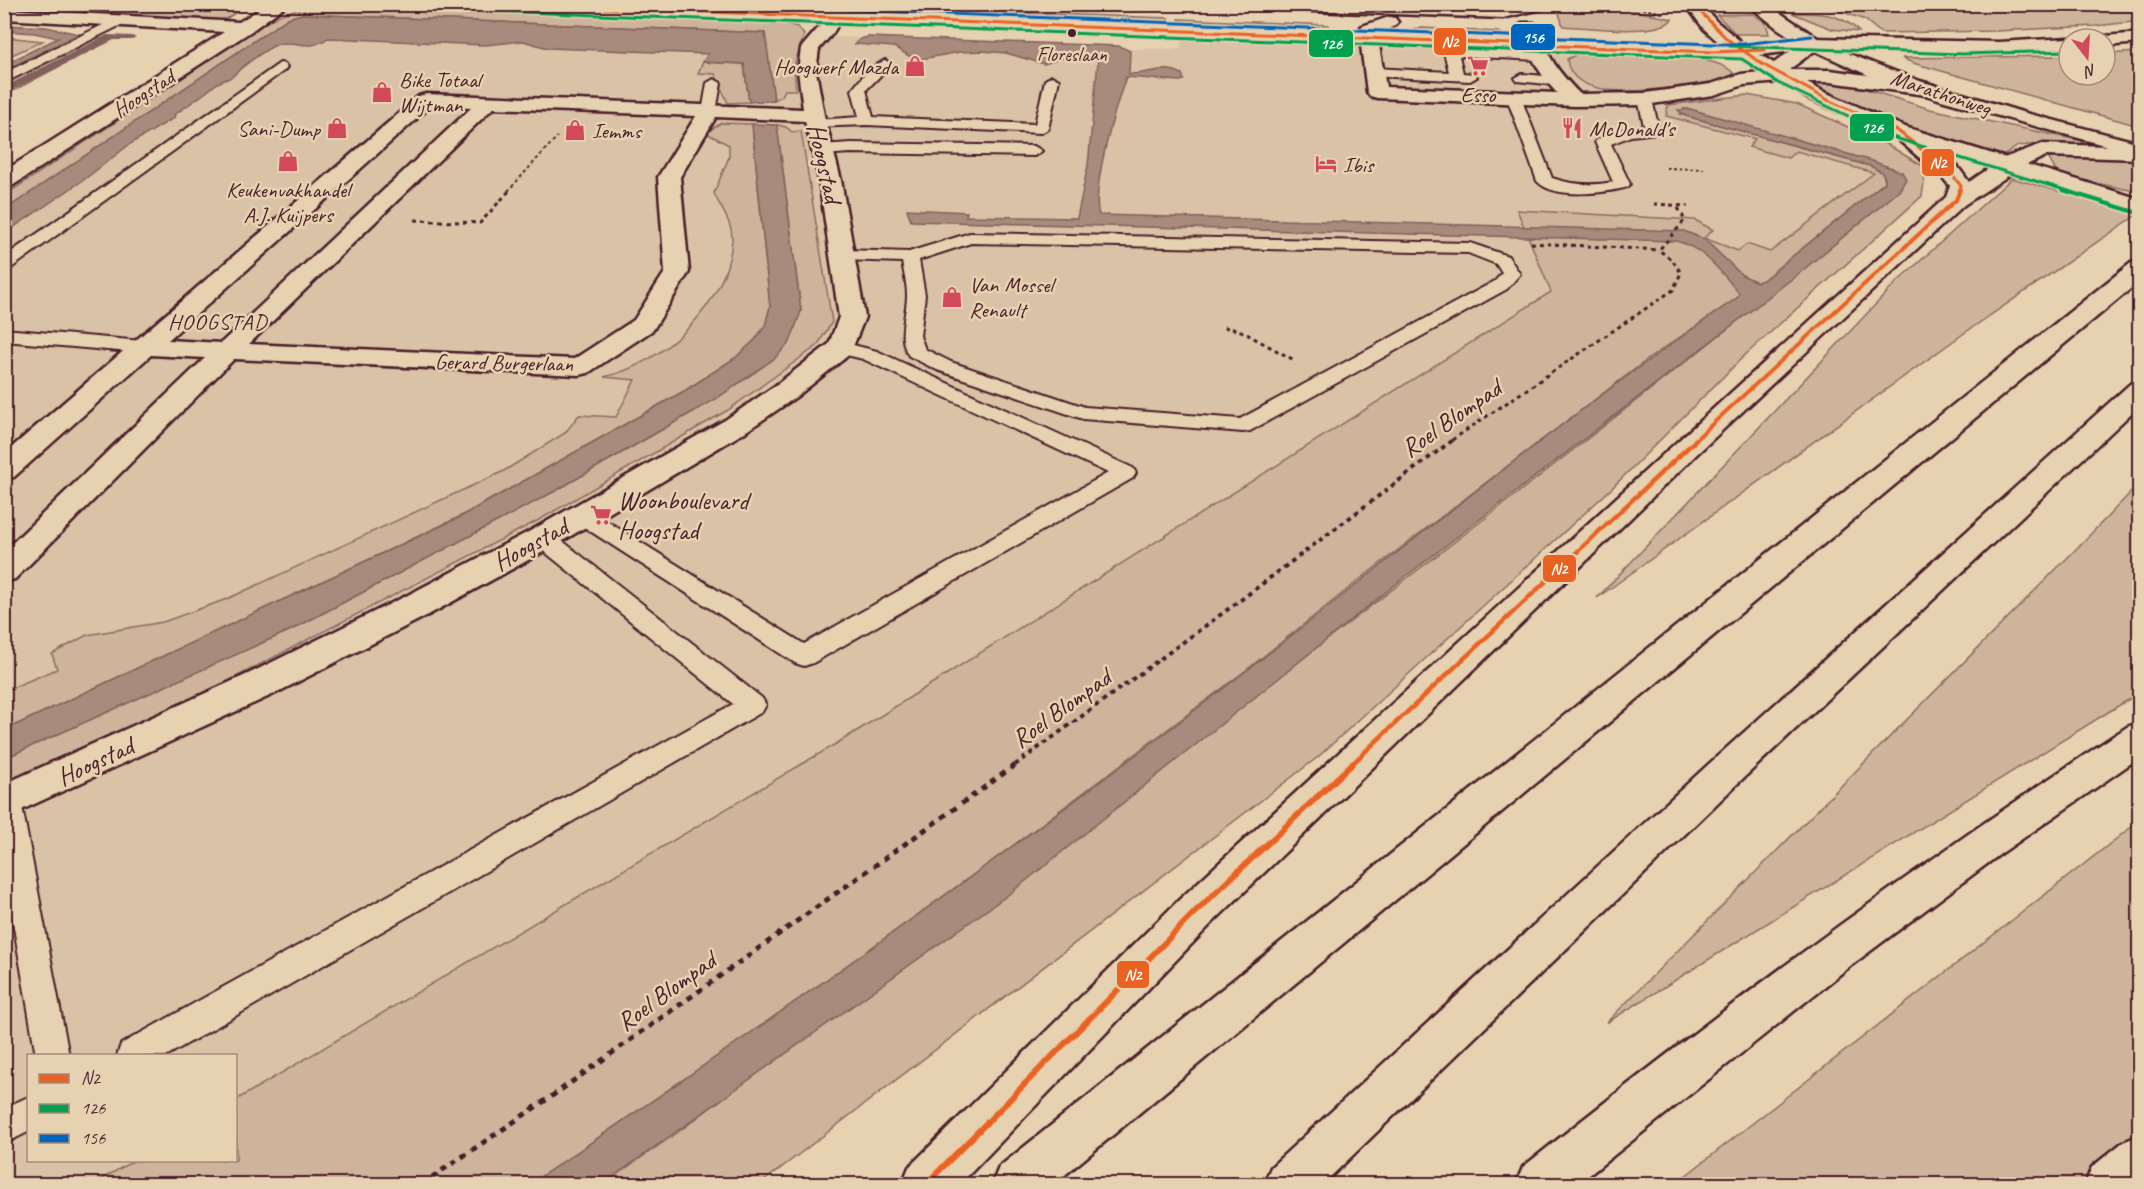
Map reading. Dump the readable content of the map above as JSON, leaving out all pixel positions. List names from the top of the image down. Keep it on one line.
{"streets":{"main road":["Marathonweg","Hoogstad","Gerard Burgerlaan"],"path":["Roel Blompad"]},"districts":["HOOGSTAD"],"places":{"other":["Floreslaan"],"shop":["Hoogwerf Mazda","Bike Totaal Wijtman","Sani-Dump","Iemms","Keukenvakhandel A.J. Kuijpers","Van Mossel Renault"],"supermarket":["Esso","Woonboulevard Hoogstad"],"restaurant":["McDonald's"],"hotel":["Ibis"]},"lines":["transit line N2","transit line 156","transit line 126"],"legend":["N2","126","156"],"north":"bottom"}
